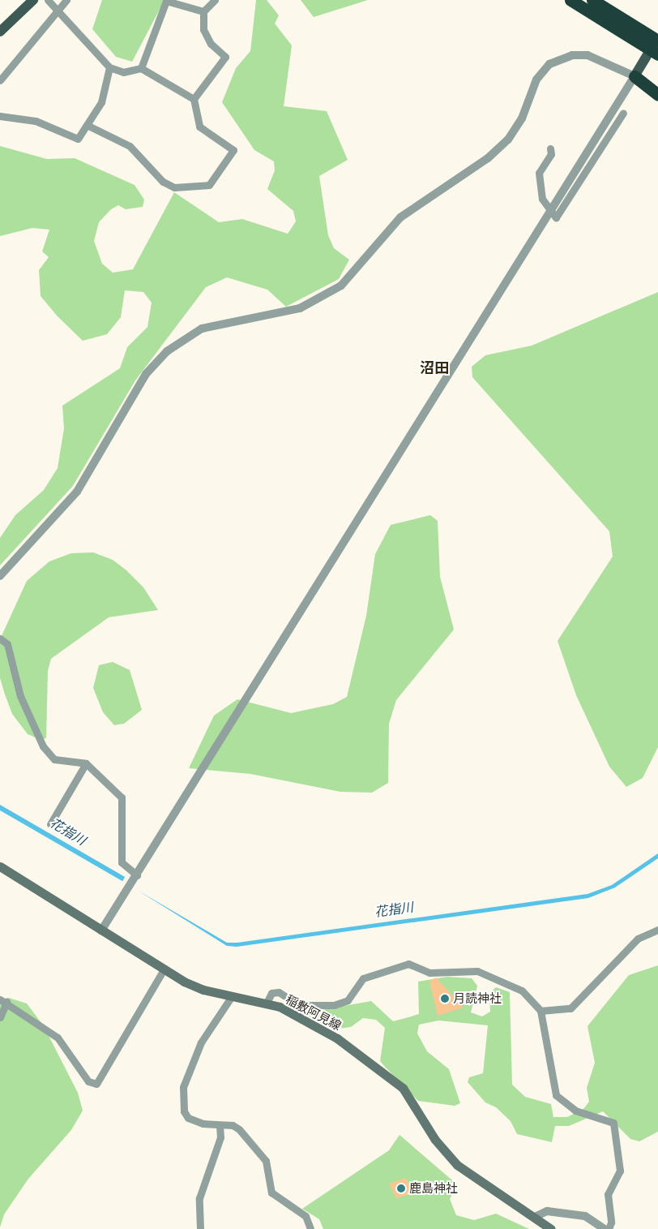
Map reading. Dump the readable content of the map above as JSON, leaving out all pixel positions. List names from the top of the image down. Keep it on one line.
{"streets":{"main road":["稲敷阿見線"]},"districts":["沼田"],"water":["花指川"],"places":["月読神社","鹿島神社"]}
